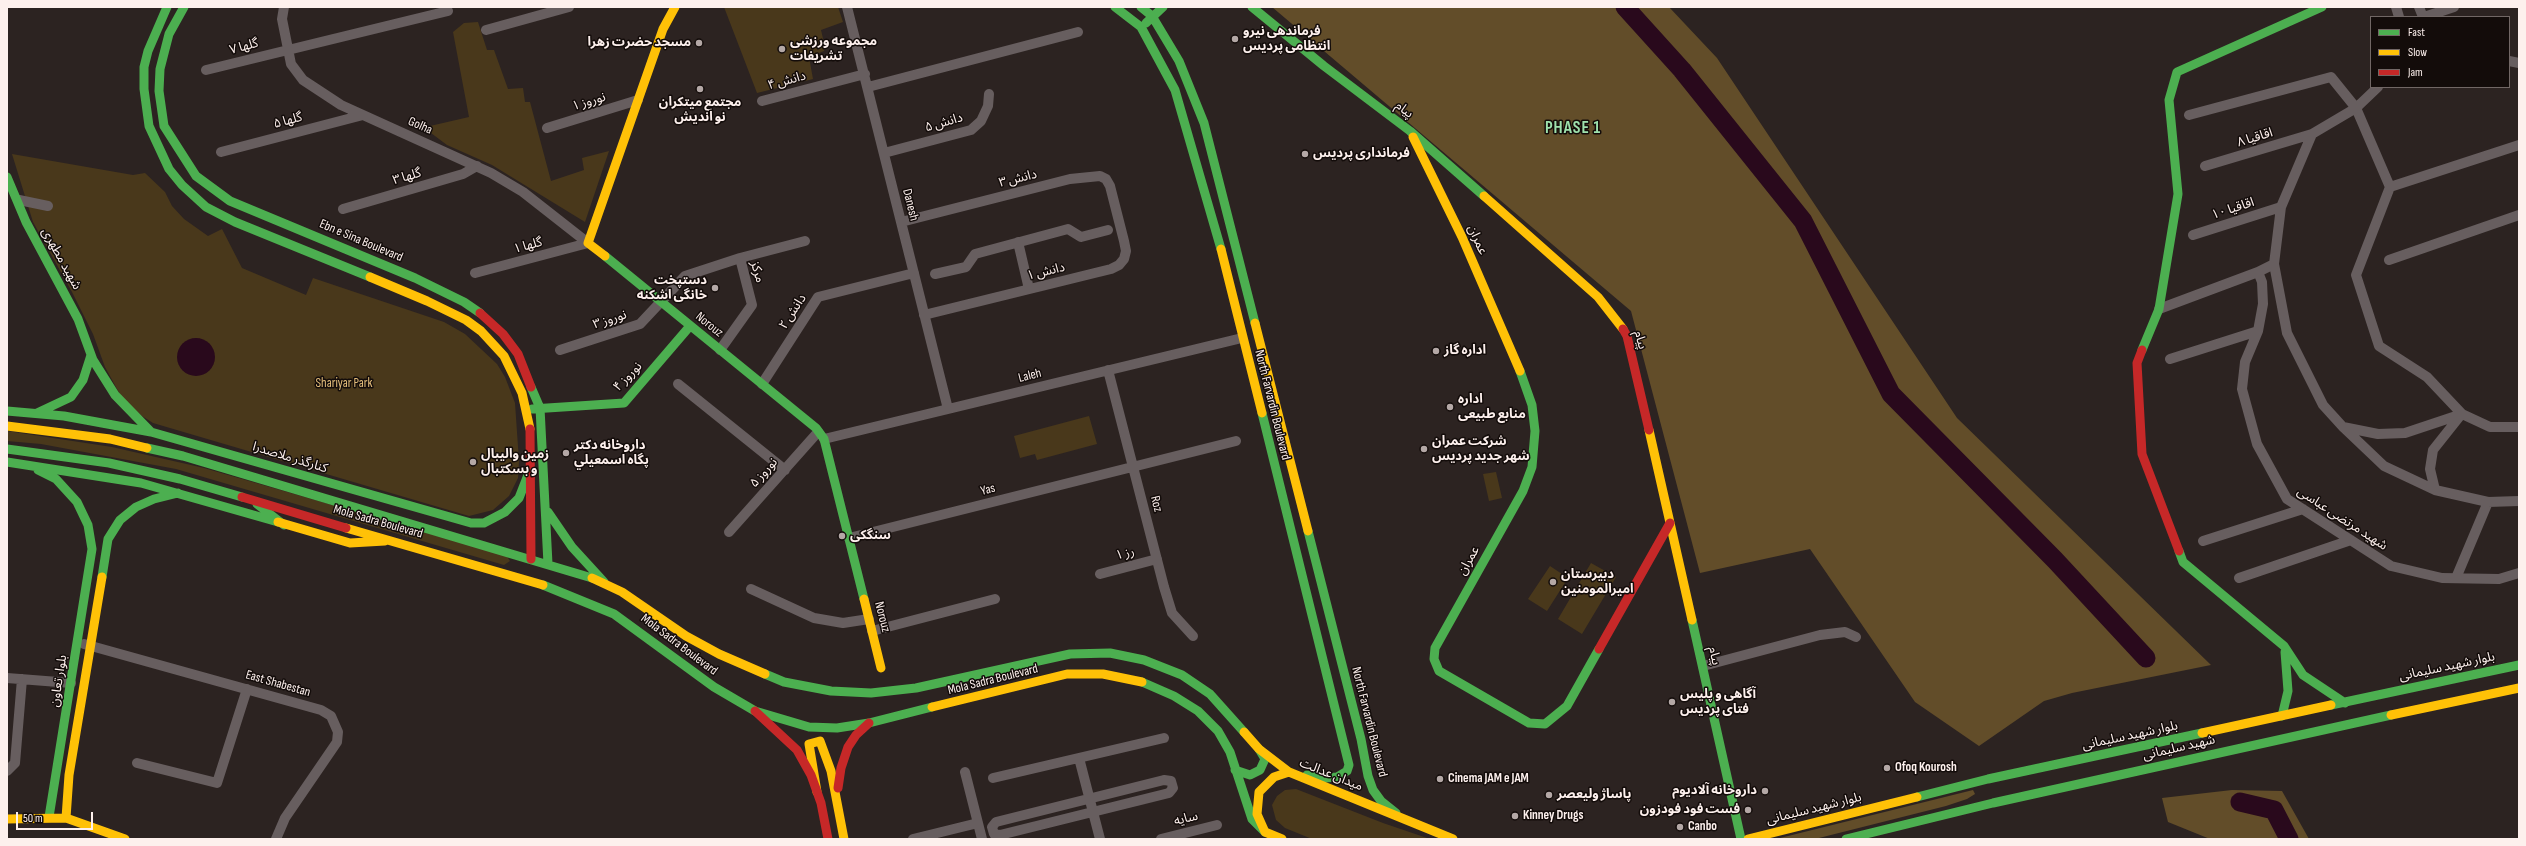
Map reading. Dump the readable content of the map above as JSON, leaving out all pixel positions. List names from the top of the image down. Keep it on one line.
{"streets":{"main road":["پیام","عمران","Ebn e Sina Boulevard","شهید مطهری","Norouz","نوروز ۴","North Farvardin Boulevard","کنارگذر ملاصدرا","Mola Sadra Boulevard","بلوار شهید سلیمانی","بلوار تعاون","شهید سلیمانی","میدان عدالت"],"street":["گلها ۷","دانش ۴","نوروز ۱","گلها ۵","دانش ۵","Golha","اقاقیا ۸","گلها ۳","دانش ۳","Danesh","اقاقیا ۱۰","گلها ۱","مرکز","دانش ۱","دانش ۲","نوروز ۳","Laleh","نوروز ۵","Yas","Roz","شهید مرتضی عباسی","رز ۱","East Shabestan","سایه"]},"crossings":[["گلها ۷","Golha"],["دانش ۴","Danesh"],["پیام","عمران"],["گلها ۵","Golha"],["دانش ۵","Danesh"],["Golha","گلها ۳"],["Golha","گلها ۱"],["Golha","Norouz"],["دانش ۳","Danesh"],["دانش ۳","دانش ۱"],["Danesh","دانش ۱"],["Danesh","دانش ۲"],["Danesh","Laleh"],["Ebn e Sina Boulevard","نوروز ۴"],["Ebn e Sina Boulevard","Mola Sadra Boulevard"],["گلها ۱","Norouz"],["شهید مطهری","کنارگذر ملاصدرا"],["مرکز","نوروز ۳"],["مرکز","Norouz"],["دانش ۲","Norouz"],["نوروز ۳","Norouz"],["Norouz","Laleh"],["Norouz","نوروز ۴"],["Norouz","نوروز ۵"],["Norouz","Yas"],["Laleh","North Farvardin Boulevard"],["Laleh","نوروز ۵"],["Laleh","Roz"],["North Farvardin Boulevard","Mola Sadra Boulevard"],["North Farvardin Boulevard","میدان عدالت"],["Yas","Roz"],["Roz","رز ۱"],["Mola Sadra Boulevard","میدان عدالت"],["بلوار تعاون","East Shabestan"]],"districts":["PHASE 1"],"parks":["Shariyar Park"],"places":["فرماندهی نیرو انتظامی پردیس","مسجد حضرت زهرا","مجموعه ورزشی تشریفات","مجتمع میتکران نو اندیش","فرمانداری پردیس","دستپخت خانگی اشکنه","اداره گاز","اداره منابع طبیعی","شرکت عمران شهر جدید پردیس","داروخانه دكتر پگاه اسمعيلي","زمین والیبال و بسکتبال","سنگکی","دبیرستان امیرالمومنین","آگاهی و پلیس فتای پردیس","Ofoq Kourosh","Cinema JAM e JAM","داروخانه آلادیوم","پاساژ ولیعصر","فست فود فودزون","Kinney Drugs","Canbo"],"legend":["Fast","Slow","Jam"],"scale_bar":"50 m"}
